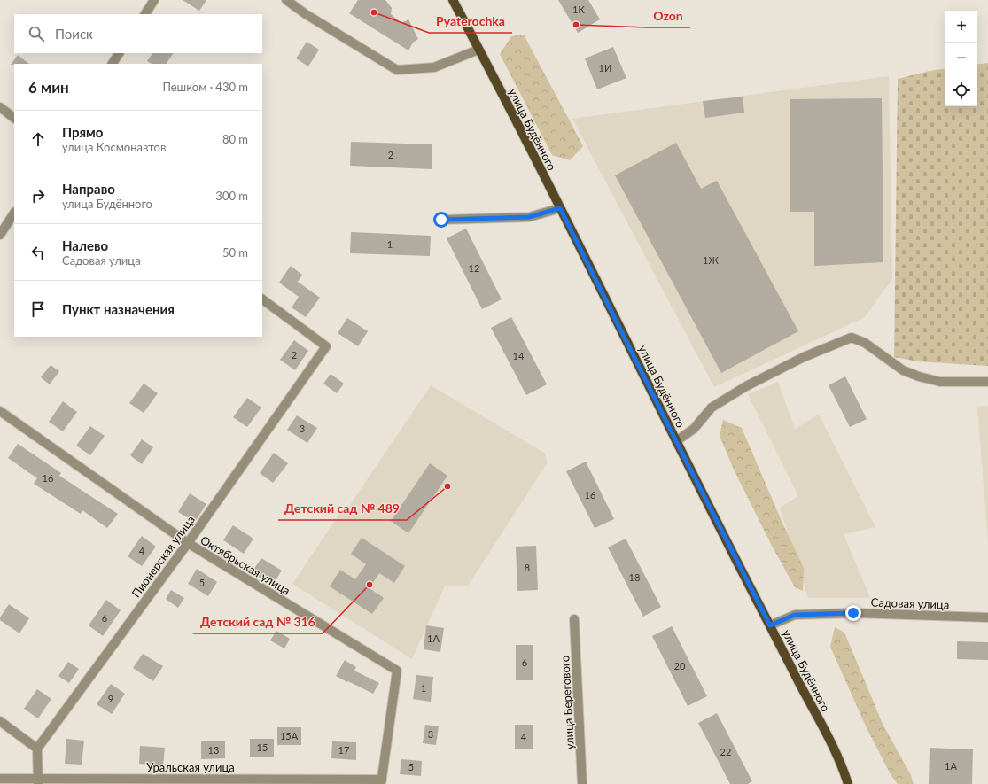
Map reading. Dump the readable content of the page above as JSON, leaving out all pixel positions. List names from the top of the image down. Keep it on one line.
{"streets":{"main road":["улица Будённого"],"street":["Пионерская улица","Октябрьская улица","Садовая улица","улица Берегового","Уральская улица"]},"crossings":[["улица Будённого","Садовая улица"],["Пионерская улица","Октябрьская улица"],["Октябрьская улица","Уральская улица"]],"places":["Pyaterochka","Ozon","Детский сад № 489","Детский сад № 316"],"house_numbers":["1К","1И","2","1","1Ж","12","2","14","3","16","16","4","8","18","5","6","1А","6","20","1","9","3","15А","4","15","13","17","22","1А","5"],"page":{"map_buttons":["+","−"],"search":"Поиск","heading":["6 мин","Пешком · 430 m"],"list":[["Прямо","улица Космонавтов","80 m"],["Направо","улица Будённого","300 m"],["Налево","Садовая улица","50 m"],"Пункт назначения"]}}
